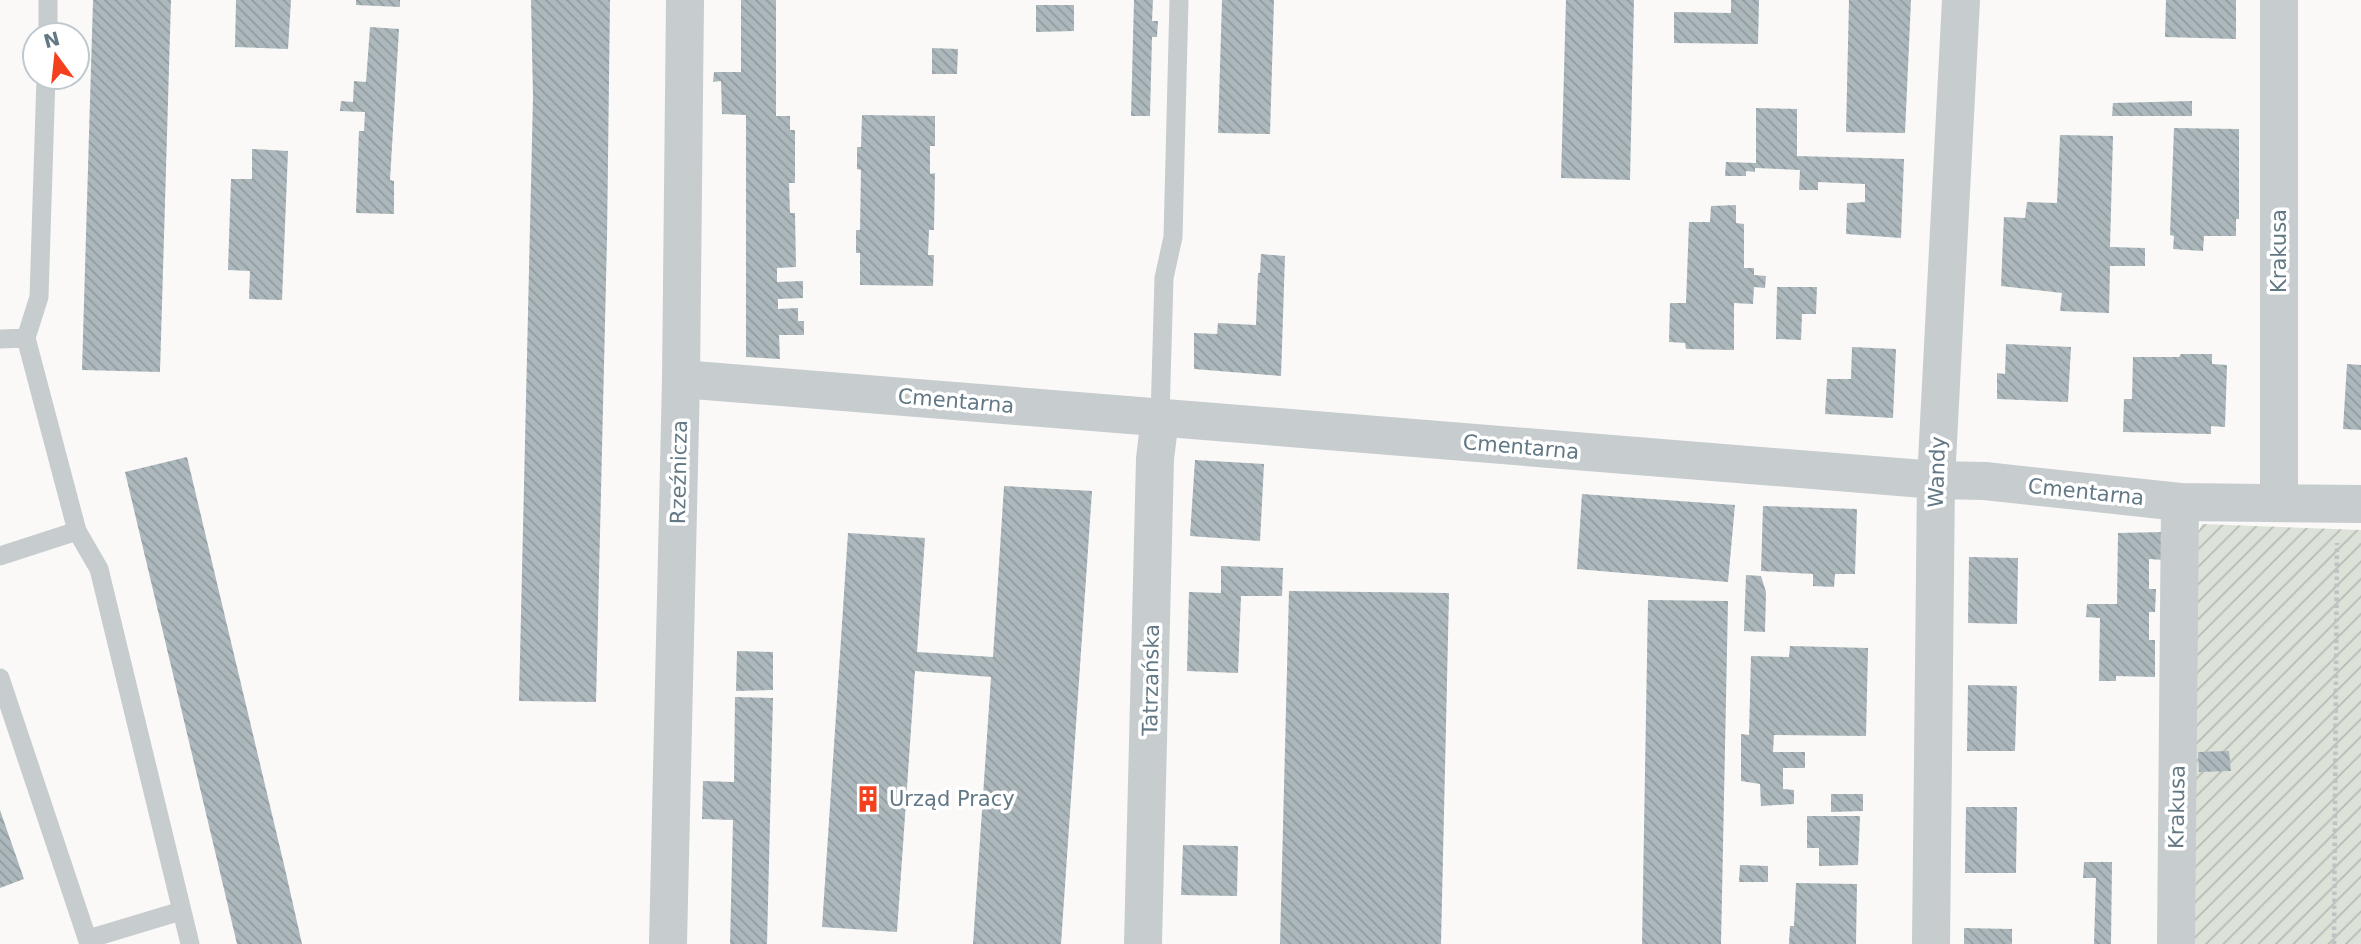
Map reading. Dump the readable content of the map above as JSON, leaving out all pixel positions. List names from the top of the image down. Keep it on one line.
{"streets":{"street":["Krakusa","Cmentarna","Rzeźnicza","Wandy","Tatrzańska"]},"crossings":[["Krakusa","Cmentarna"],["Cmentarna","Rzeźnicza"],["Cmentarna","Wandy"],["Cmentarna","Tatrzańska"]],"places":{"building":["Urząd Pracy"]},"north":"top"}
